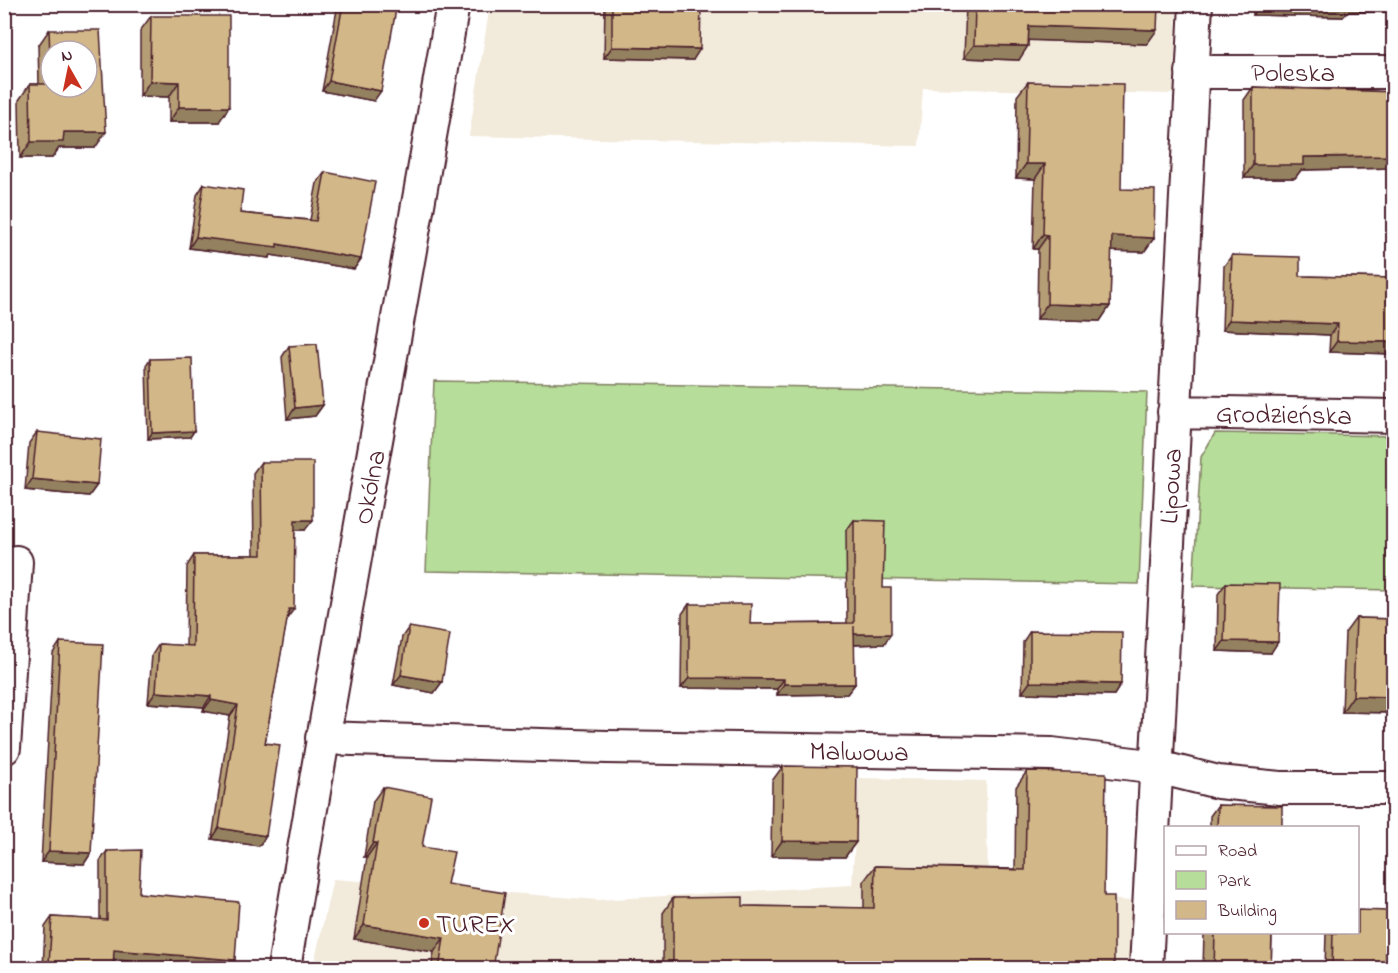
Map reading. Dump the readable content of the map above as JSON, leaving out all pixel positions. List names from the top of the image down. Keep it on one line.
{"streets":{"street":["Poleska","Grodzieńska","Lipowa","Okólna","Malwowa"]},"crossings":[["Poleska","Lipowa"],["Grodzieńska","Lipowa"],["Lipowa","Malwowa"],["Okólna","Malwowa"]],"places":["TUREX"],"legend":["Road","Park","Building"],"north":"top"}
